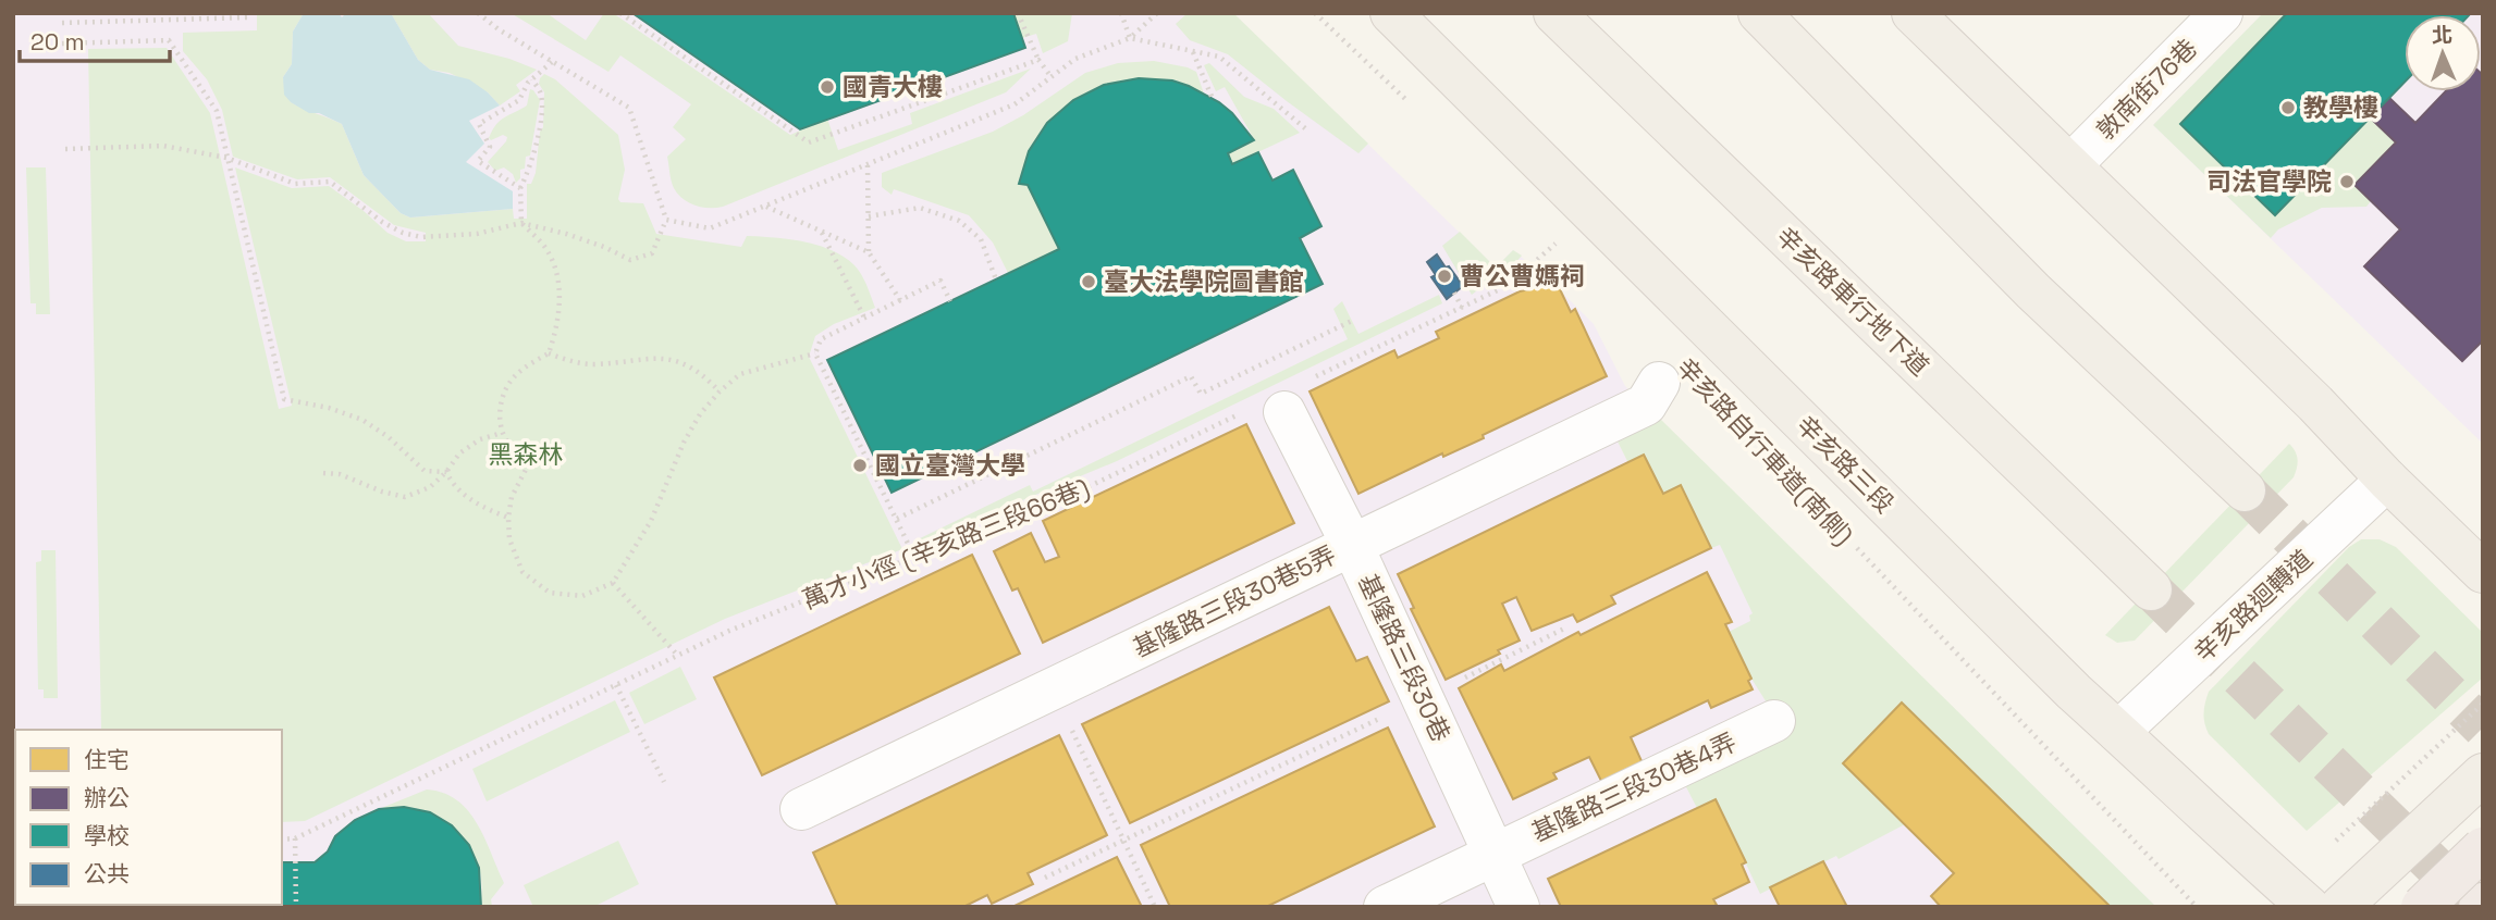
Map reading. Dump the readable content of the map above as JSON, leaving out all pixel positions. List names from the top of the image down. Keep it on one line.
{"streets":{"main road":["辛亥路車行地下道","辛亥路三段"],"lane":["敦南街76巷","基隆路三段30巷5弄","辛亥路迴轉道","基隆路三段30巷","基隆路三段30巷4弄"],"path":["辛亥路自行車道(南側)","萬才小徑 (辛亥路三段66巷)"]},"crossings":[["辛亥路三段","辛亥路迴轉道"],["萬才小徑 (辛亥路三段66巷)","基隆路三段30巷"],["基隆路三段30巷5弄","基隆路三段30巷"],["基隆路三段30巷","基隆路三段30巷4弄"]],"parks":["黑森林"],"places":["國青大樓","教學樓","司法官學院","曹公曹媽祠","臺大法學院圖書館","國立臺灣大學"],"legend":["住宅","辦公","學校","公共"],"scale_bar":"20 m","north":"top"}
